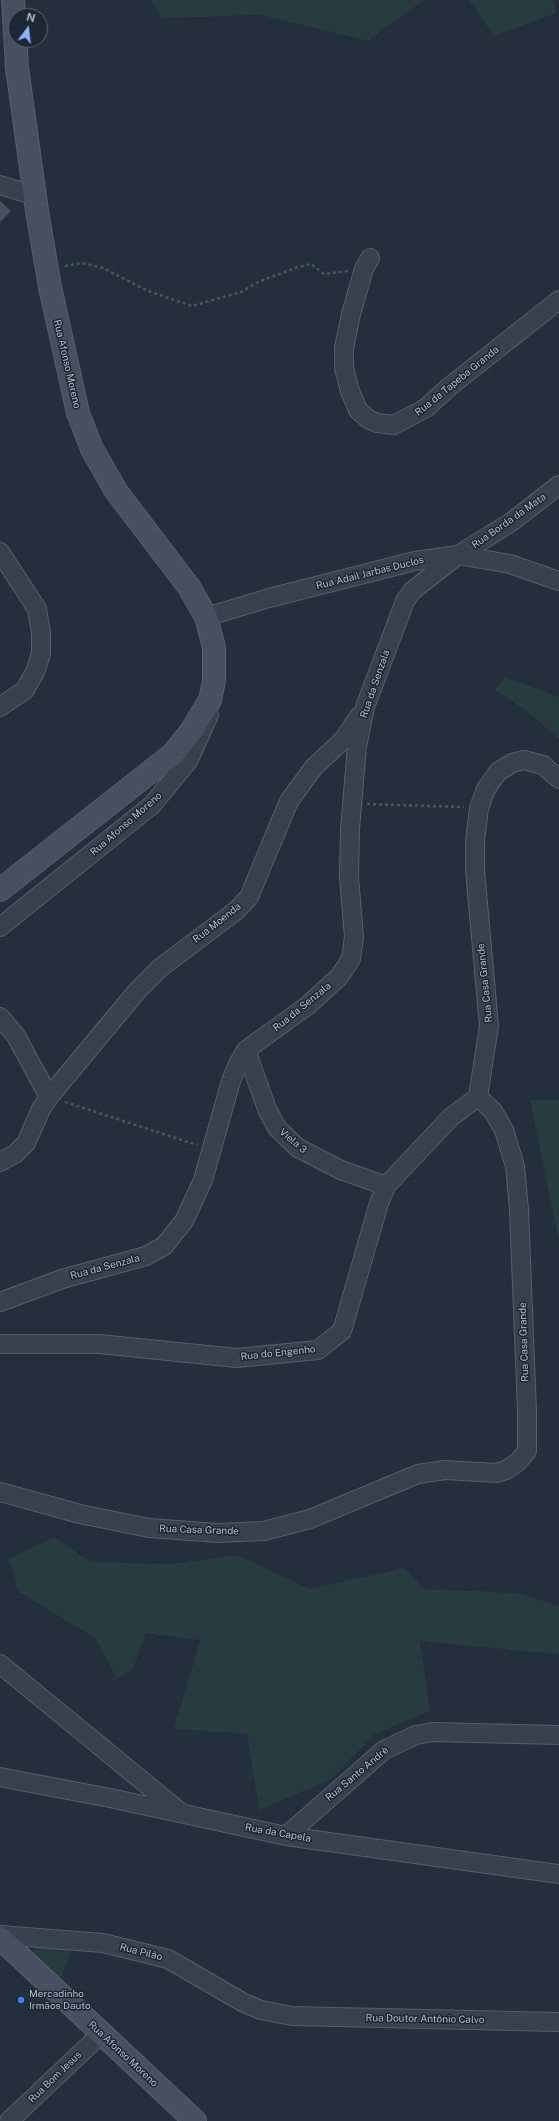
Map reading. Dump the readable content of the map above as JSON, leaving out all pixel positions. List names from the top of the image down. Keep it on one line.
{"streets":{"main road":["Rua Afonso Moreno"],"street":["Rua da Tapeba Granda","Rua Borda da Mata","Rua Adail Jarbas Duclos","Rua da Senzala","Rua Moenda","Rua Casa Grande","Viela 3","Rua do Engenho","Rua Santo Andrè","Rua da Capela","Rua Pilão","Rua Doutor Antônio Calvo","Rua Bom Jesus"]},"crossings":[["Rua Afonso Moreno","Rua Adail Jarbas Duclos"],["Rua Afonso Moreno","Rua Bom Jesus"],["Rua Borda da Mata","Rua Adail Jarbas Duclos"],["Rua Borda da Mata","Rua da Senzala"],["Rua Adail Jarbas Duclos","Rua da Senzala"],["Rua da Senzala","Rua Moenda"],["Rua da Senzala","Viela 3"],["Rua Casa Grande","Rua do Engenho"],["Viela 3","Rua do Engenho"],["Rua Santo Andrè","Rua da Capela"],["Rua Pilão","Rua Doutor Antônio Calvo"]],"places":["Mercadinho Irmãos Dauto"],"north":"top"}
